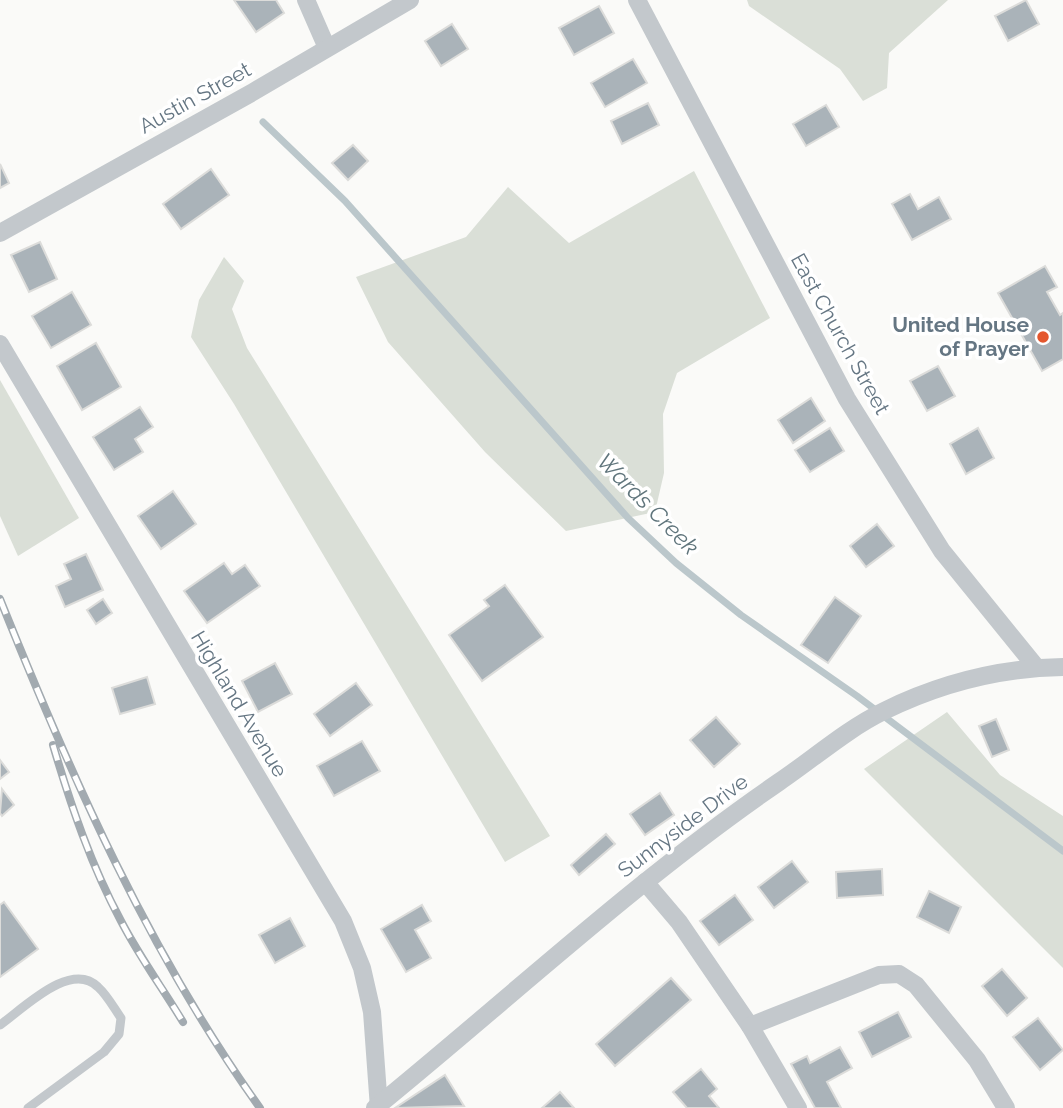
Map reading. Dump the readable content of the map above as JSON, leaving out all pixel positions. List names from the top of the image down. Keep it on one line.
{"streets":{"street":["Austin Street","East Church Street","Highland Avenue","Sunnyside Drive"]},"crossings":[["East Church Street","Sunnyside Drive"],["Highland Avenue","Sunnyside Drive"]],"water":["Wards Creek"],"places":["United House of Prayer"]}
